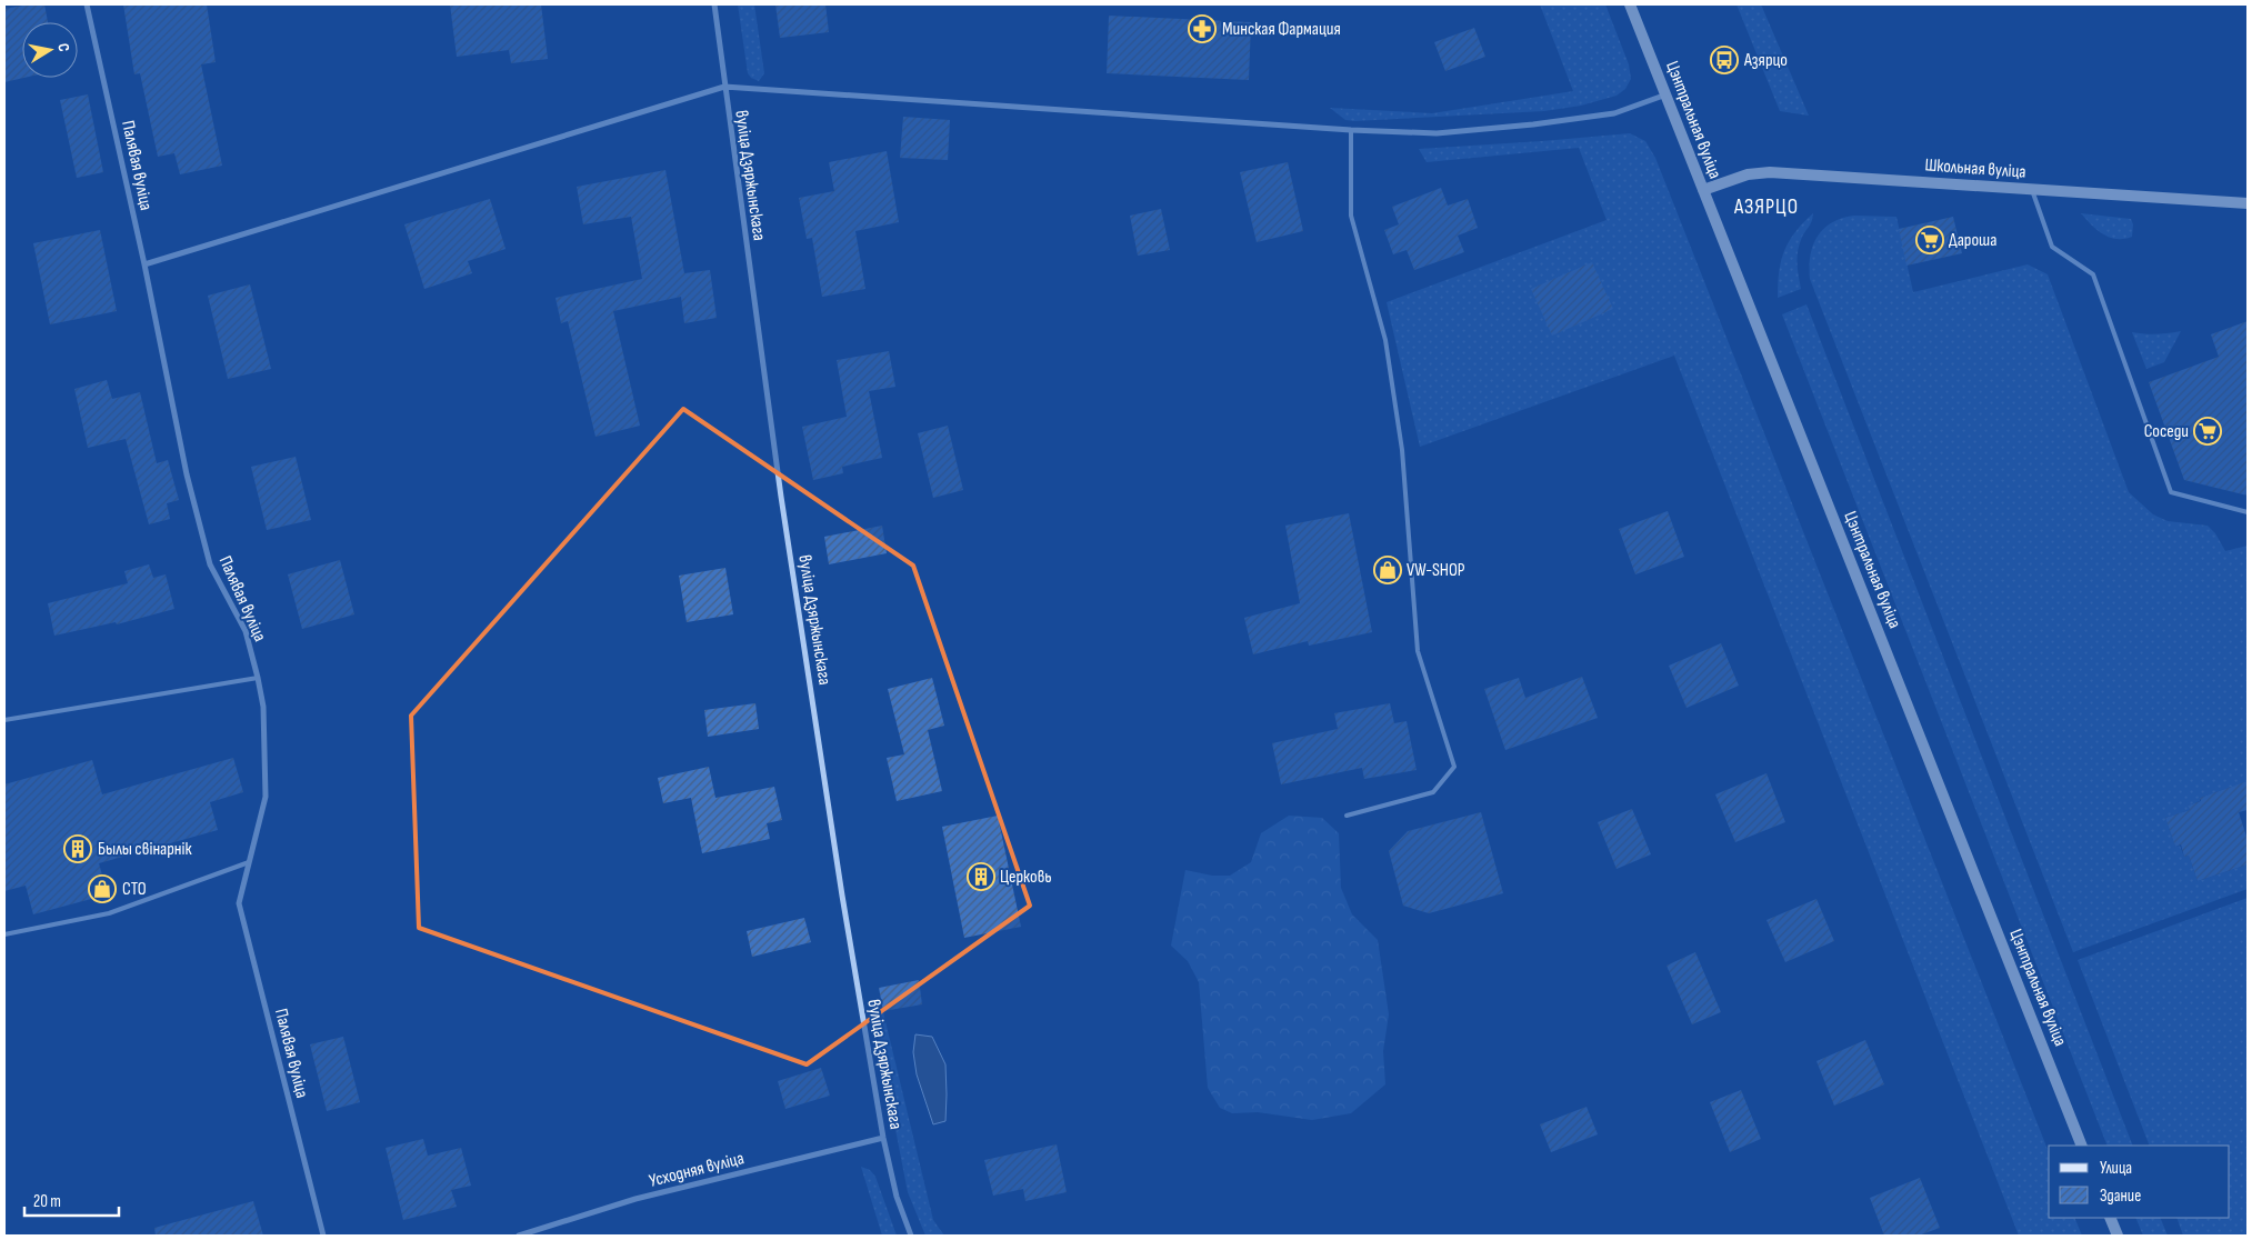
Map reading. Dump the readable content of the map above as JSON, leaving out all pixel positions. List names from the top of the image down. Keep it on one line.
{"streets":{"main road":["Цэнтральная вуліца","Школьная вуліца"],"street":["Палявая вуліца","вуліца Дзяржынскага","Усходняя вуліца"]},"crossings":[["Цэнтральная вуліца","Школьная вуліца"],["вуліца Дзяржынскага","Усходняя вуліца"]],"districts":["АЗЯРЦО"],"places":{"pharmacy":["Минская Фармация"],"bus stop":["Азярцо"],"supermarket":["Дароша","Соседи"],"shop":["VW-SHOP","СТО"],"building":["Былы свінарнік","Церковь"]},"legend":["Улица","Здание"],"scale_bar":"20 m","north":"right"}
